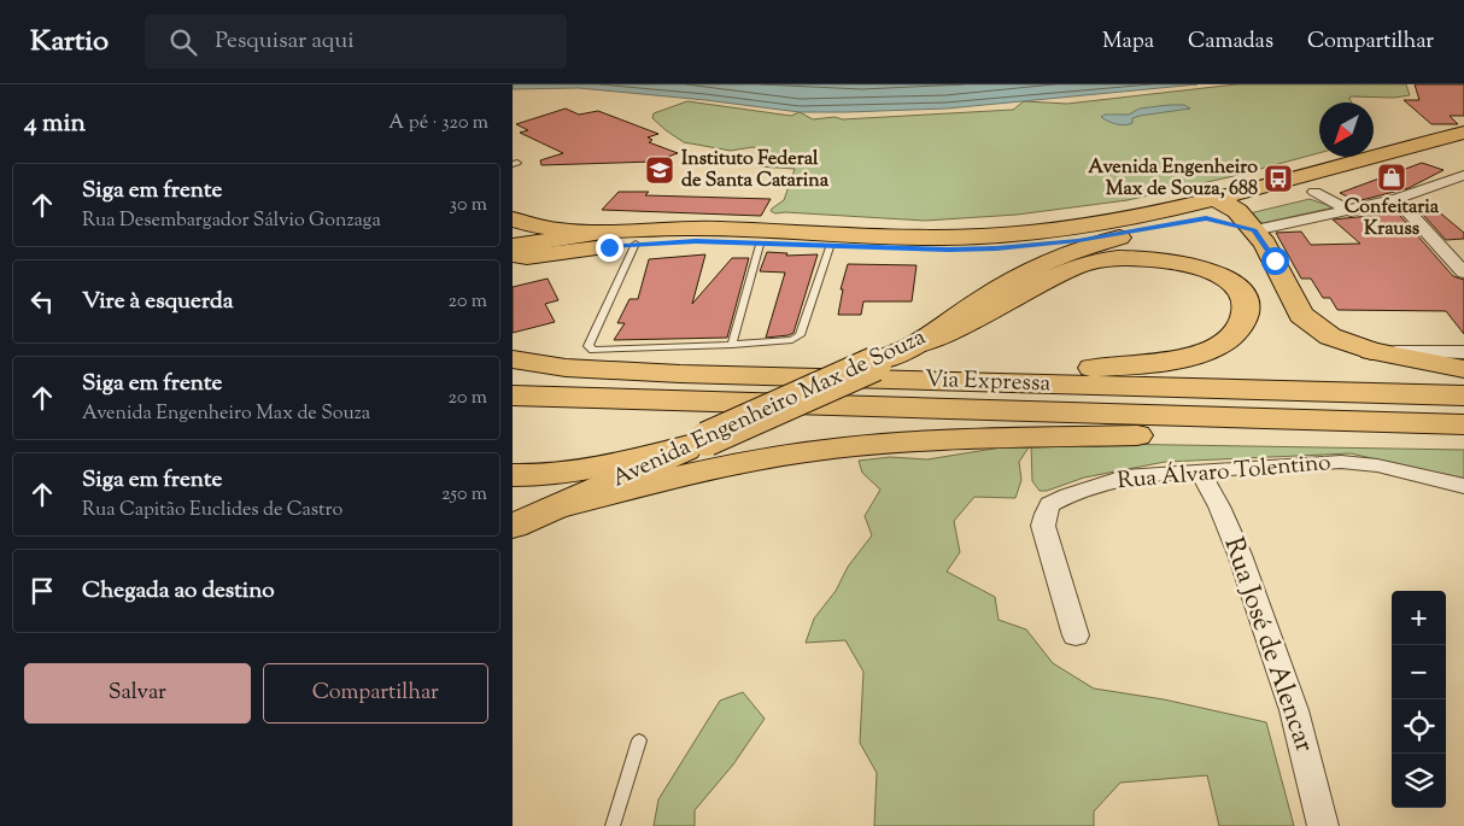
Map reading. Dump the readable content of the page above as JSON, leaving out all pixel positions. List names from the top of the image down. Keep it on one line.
{"streets":{"main road":["Via Expressa","Avenida Engenheiro Max de Souza"],"street":["Rua Álvaro Tolentino","Rua José de Alencar"]},"crossings":[["Rua Álvaro Tolentino","Rua José de Alencar"]],"places":{"school or university":["Instituto Federal de Santa Catarina"],"shop":["Confeitaria Krauss"],"bus stop":["Avenida Engenheiro Max de Souza, 688"]},"north":"bottom left","page":{"header":"Kartio","search":"Pesquisar aqui","nav":["Mapa","Camadas","Compartilhar"],"heading":["4 min","A pé · 320 m"],"list":[["Siga em frente","Rua Desembargador Sálvio Gonzaga","30 m"],["Vire à esquerda","20 m"],["Siga em frente","Avenida Engenheiro Max de Souza","20 m"],["Siga em frente","Rua Capitão Euclides de Castro","250 m"],"Chegada ao destino"],"map_buttons":["+","−"],"buttons":["Salvar","Compartilhar"]}}
